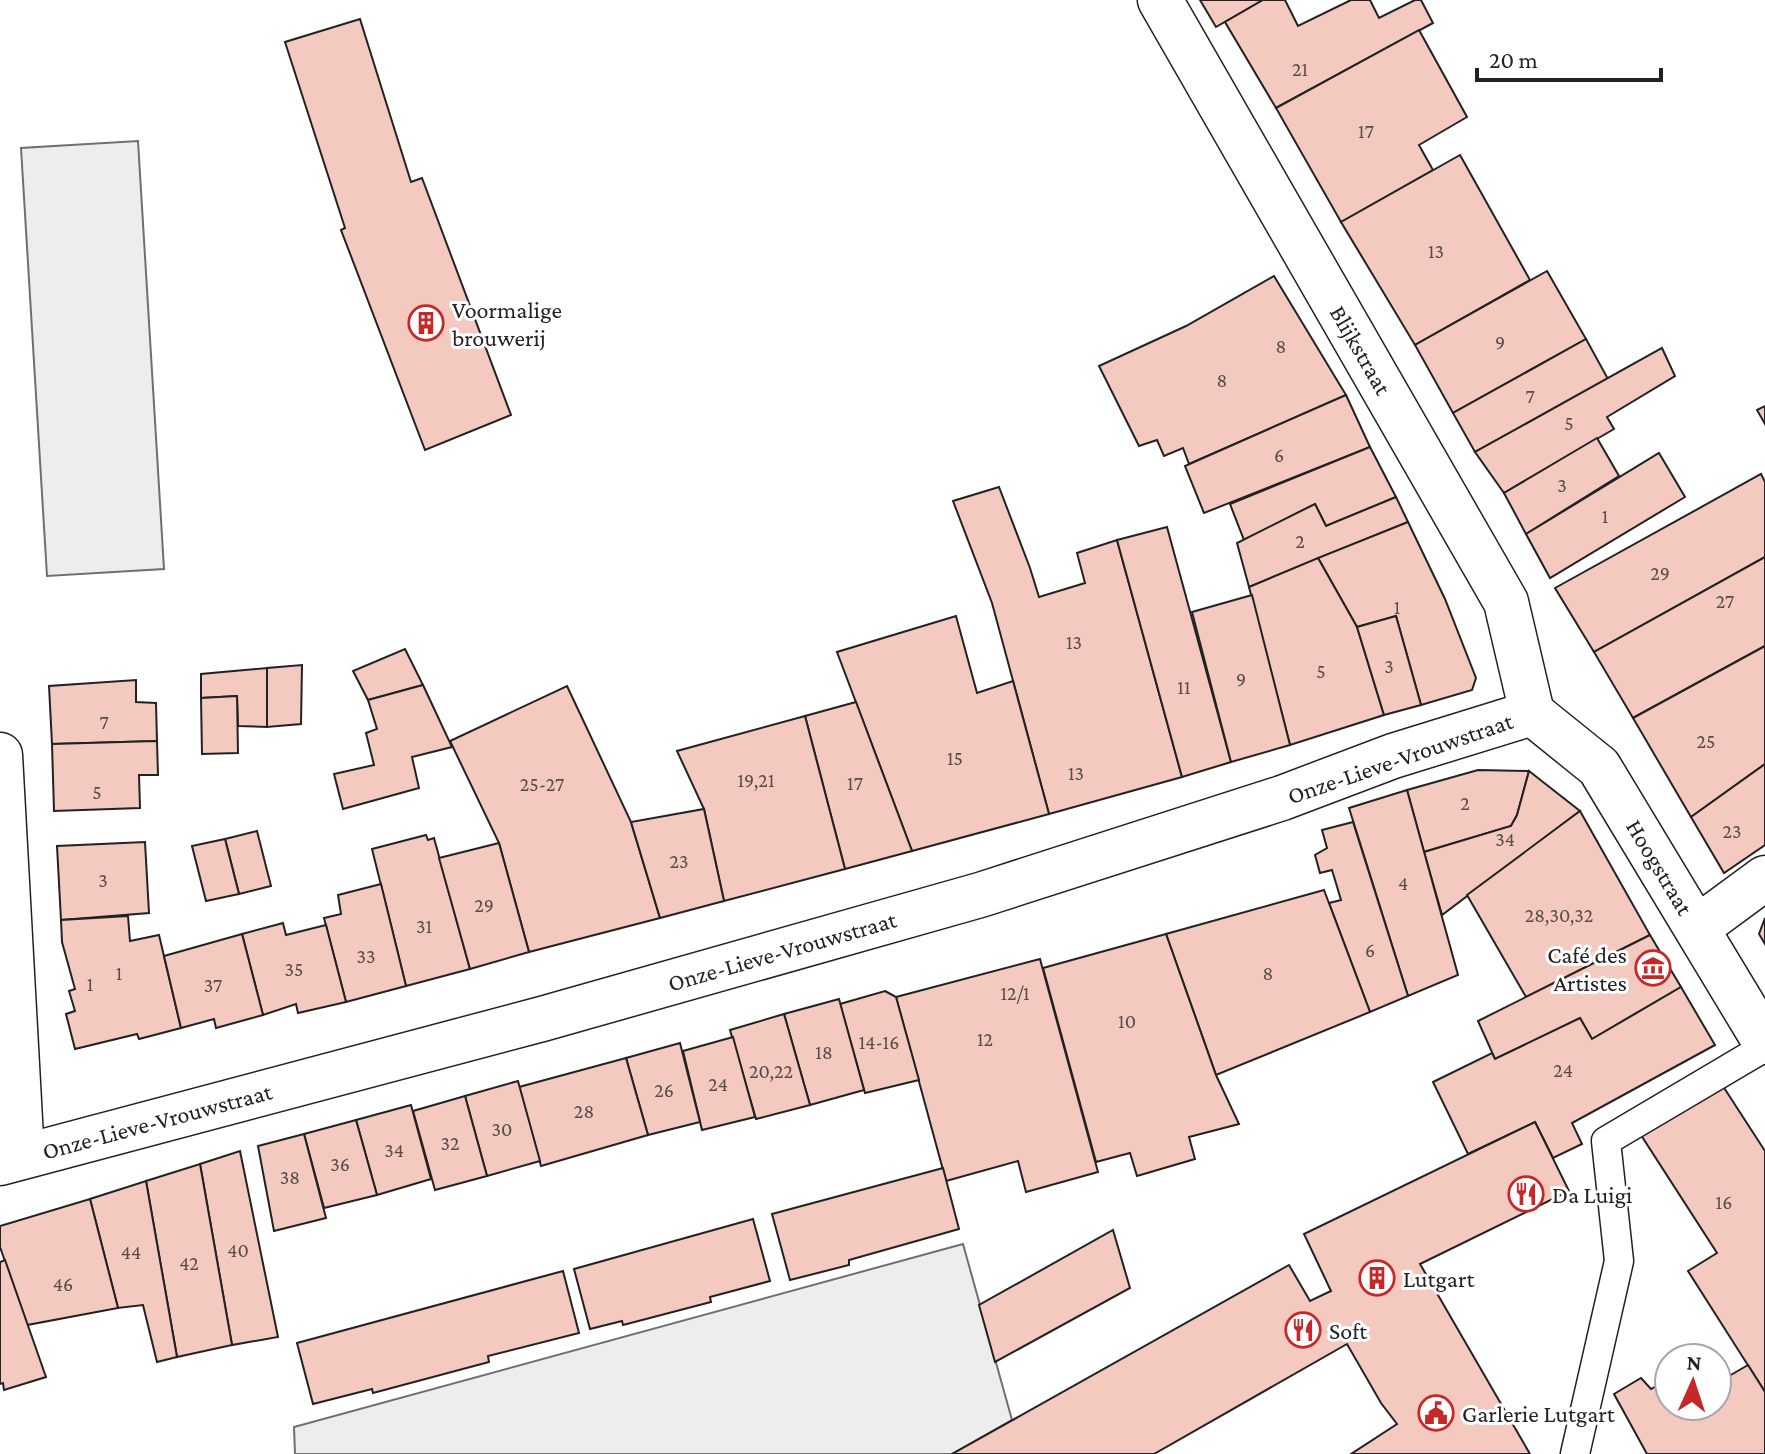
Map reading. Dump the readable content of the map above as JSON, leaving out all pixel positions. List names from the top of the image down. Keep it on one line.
{"streets":{"street":["Blijkstraat","Onze-Lieve-Vrouwstraat","Hoogstraat"]},"crossings":[["Blijkstraat","Onze-Lieve-Vrouwstraat"],["Blijkstraat","Hoogstraat"],["Onze-Lieve-Vrouwstraat","Hoogstraat"]],"places":{"building":["Voormalige brouwerij","Lutgart"],"museum":["Café des Artistes"],"restaurant":["Da Luigi","Soft"],"public building":["Garlerie Lutgart"]},"house_numbers":["21","17","13","9","8","8","7","5","6","3","1","2","29","27","1","13","3","5","9","11","7","25","15","13","19,21","17","25-27","5","2","23","34","23","3","4","29","28,30,32","31","6","33","35","1","8","1","37","12/1","10","12","14-16","18","24","20,22","24","26","28","30","32","34","36","38","16","40","44","42","46"],"scale_bar":"20 m","north":"top"}
